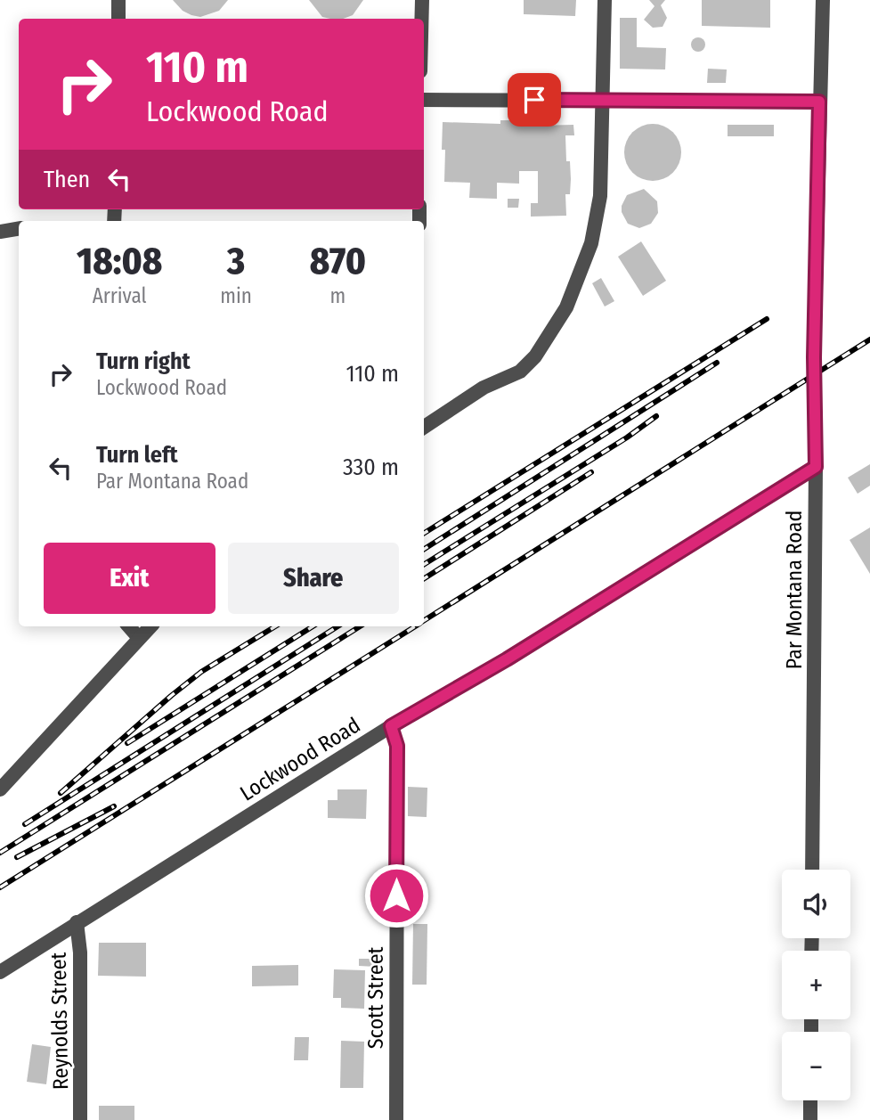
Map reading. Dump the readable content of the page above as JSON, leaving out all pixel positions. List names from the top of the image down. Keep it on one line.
{"streets":{"street":["Par Montana Road","Lockwood Road","Scott Street","Reynolds Street"]},"crossings":[["Par Montana Road","Lockwood Road"],["Lockwood Road","Scott Street"],["Lockwood Road","Reynolds Street"]],"page":{"turn":["110 m","Lockwood Road"],"then":"Then","eta":["18:08","Arrival","3","min","870","m"],"list":[{"name":"Turn right","note":"Lockwood Road","value":"110 m"},{"name":"Turn left","note":"Par Montana Road","value":"330 m"}],"buttons":["Exit","Share"],"map_buttons":["+","−"]}}
